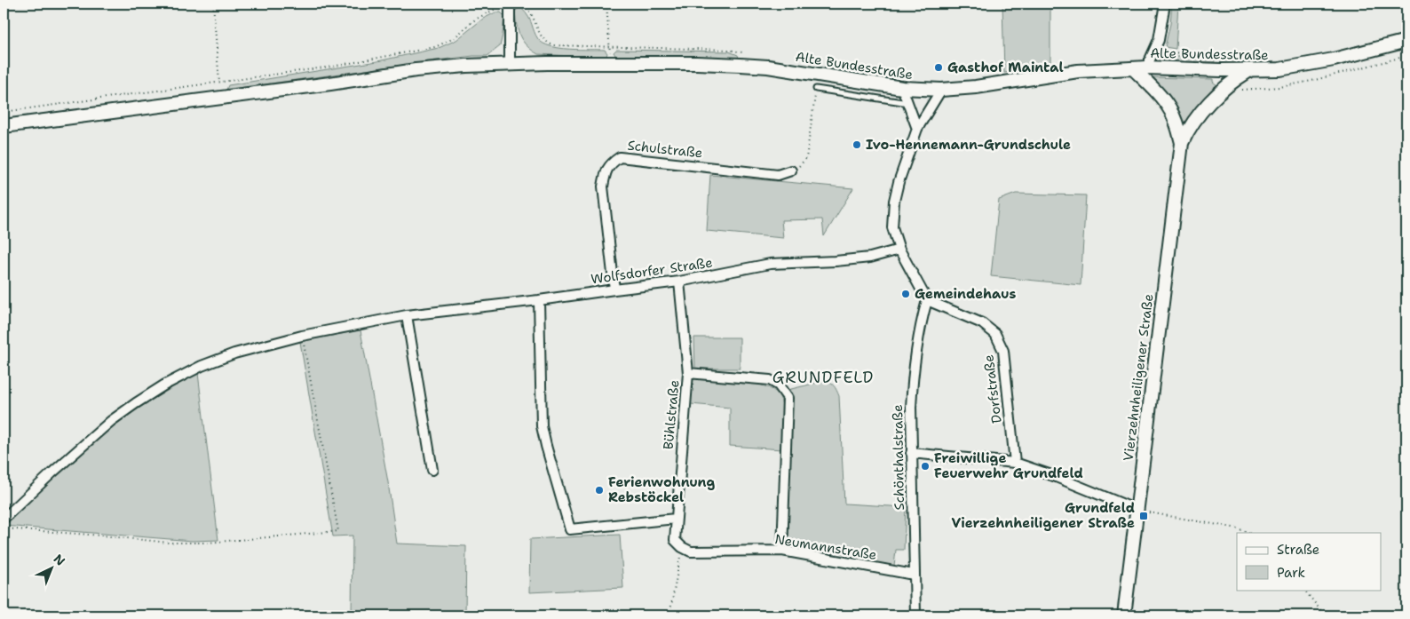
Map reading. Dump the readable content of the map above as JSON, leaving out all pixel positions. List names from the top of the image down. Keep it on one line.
{"streets":{"main road":["Alte Bundesstraße","Vierzehnheiligener Straße"],"street":["Schulstraße","Wolfsdorfer Straße","Dorfstraße","Bühlstraße","Schönthalstraße","Neumannstraße"]},"crossings":[["Schulstraße","Wolfsdorfer Straße"],["Wolfsdorfer Straße","Bühlstraße"],["Dorfstraße","Schönthalstraße"],["Bühlstraße","Neumannstraße"],["Schönthalstraße","Neumannstraße"]],"districts":["GRUNDFELD"],"places":{"other":["Gasthof Maintal","Ivo-Hennemann-Grundschule","Gemeindehaus","Freiwillige Feuerwehr Grundfeld","Ferienwohnung Rebstöckel"],"transit":["Grundfeld Vierzehnheiligener Straße"]},"legend":["Straße","Park"],"north":"top right"}
